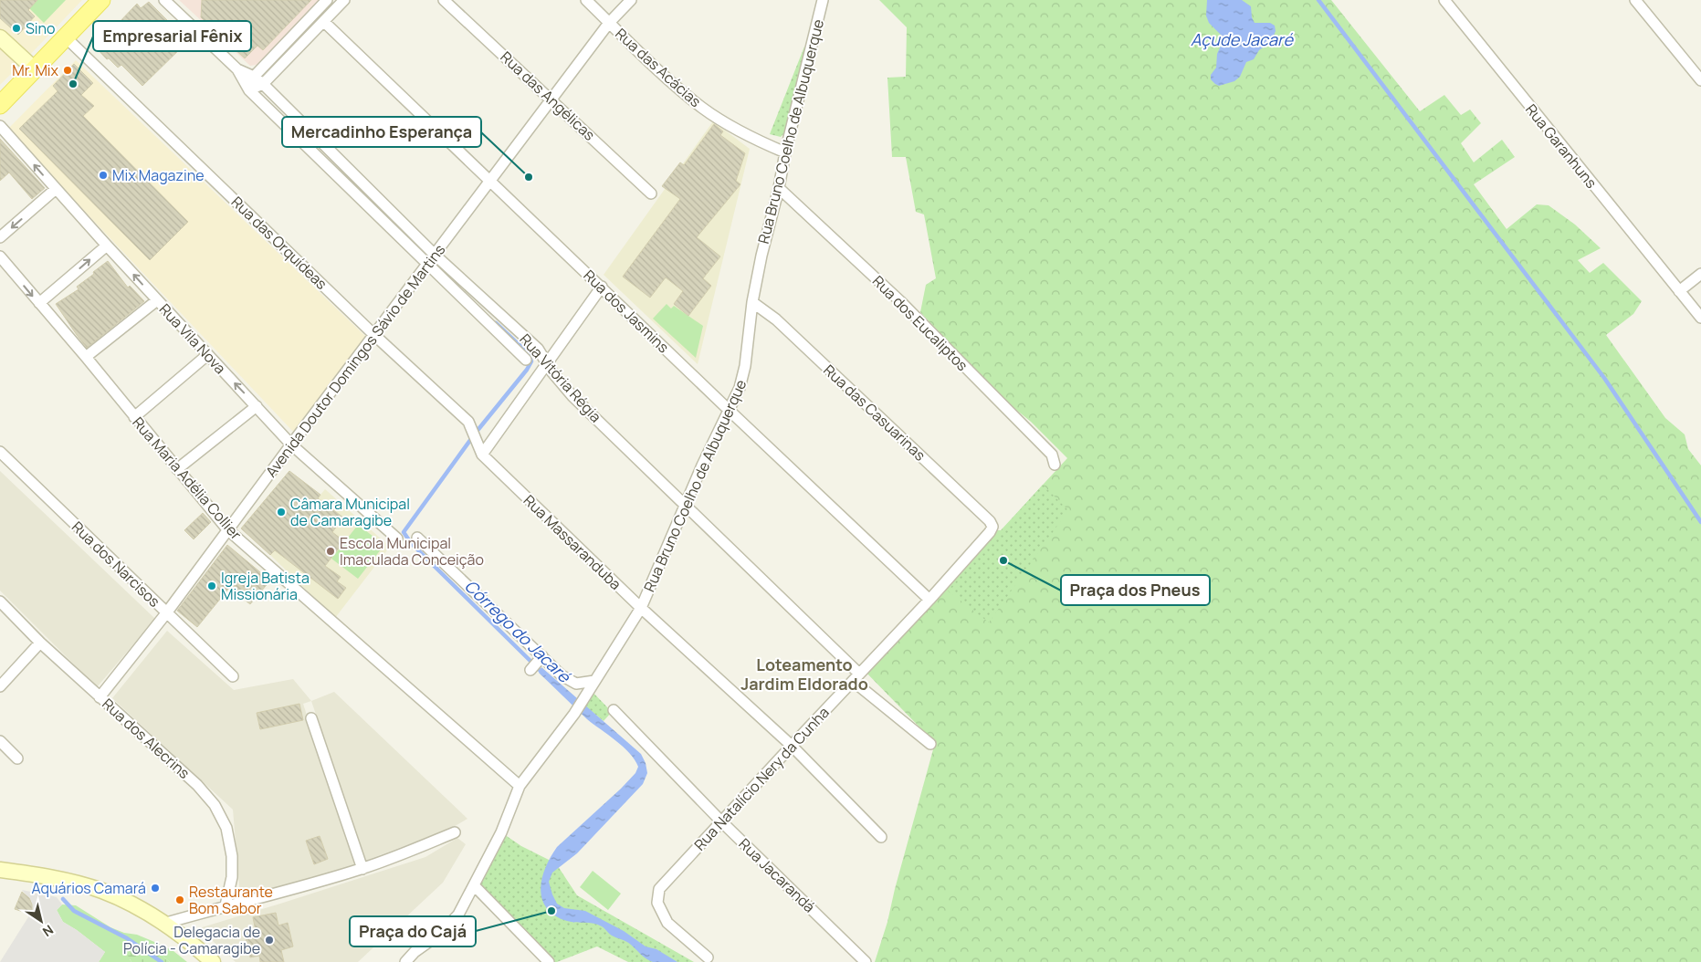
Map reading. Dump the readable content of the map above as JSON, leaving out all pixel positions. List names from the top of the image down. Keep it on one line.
{"streets":{"street":["Rua das Acácias","Rua das Angélicas","Rua Bruno Coelho de Albuquerque","Rua Garanhuns","Rua das Orquídeas","Rua dos Jasmins","Rua dos Eucaliptos","Rua Vila Nova","Avenida Doutor Domingos Sávio de Martins","Rua Vitória Régia","Rua das Casuarinas","Rua Maria Adélia Collier","Rua Massaranduba","Rua dos Narcisos","Rua dos Alecrins","Rua Natalício Nery da Cunha","Rua Jacarandá"]},"crossings":[["Rua das Acácias","Rua Bruno Coelho de Albuquerque"],["Rua das Acácias","Avenida Doutor Domingos Sávio de Martins"],["Rua das Angélicas","Avenida Doutor Domingos Sávio de Martins"],["Rua Bruno Coelho de Albuquerque","Rua dos Jasmins"],["Rua Bruno Coelho de Albuquerque","Rua dos Eucaliptos"],["Rua Bruno Coelho de Albuquerque","Rua Vitória Régia"],["Rua Bruno Coelho de Albuquerque","Rua das Casuarinas"],["Rua Bruno Coelho de Albuquerque","Rua Maria Adélia Collier"],["Rua Bruno Coelho de Albuquerque","Rua Massaranduba"],["Rua das Orquídeas","Avenida Doutor Domingos Sávio de Martins"],["Rua das Orquídeas","Rua Massaranduba"],["Rua dos Jasmins","Avenida Doutor Domingos Sávio de Martins"],["Rua dos Jasmins","Rua Natalício Nery da Cunha"],["Rua Vila Nova","Avenida Doutor Domingos Sávio de Martins"],["Avenida Doutor Domingos Sávio de Martins","Rua Vitória Régia"],["Avenida Doutor Domingos Sávio de Martins","Rua Maria Adélia Collier"],["Avenida Doutor Domingos Sávio de Martins","Rua dos Narcisos"],["Avenida Doutor Domingos Sávio de Martins","Rua dos Alecrins"],["Rua Vitória Régia","Rua Natalício Nery da Cunha"],["Rua das Casuarinas","Rua Natalício Nery da Cunha"],["Rua Massaranduba","Rua Natalício Nery da Cunha"],["Rua Natalício Nery da Cunha","Rua Jacarandá"]],"one_way":["Rua Vila Nova"],"districts":["Loteamento Jardim Eldorado"],"water":["Açude Jacaré","Córrego do Jacaré"],"places":["Sino","Mr. Mix","Empresarial Fênix","Mix Magazine","Mercadinho Esperança","Câmara Municipal de Camaragibe","Escola Municipal Imaculada Conceição","Praça dos Pneus","Igreja Batista Missionária","Aquários Camará","Restaurante Bom Sabor","Praça do Cajá","Delegacia de Polícia - Camaragibe"],"north":"bottom right"}
